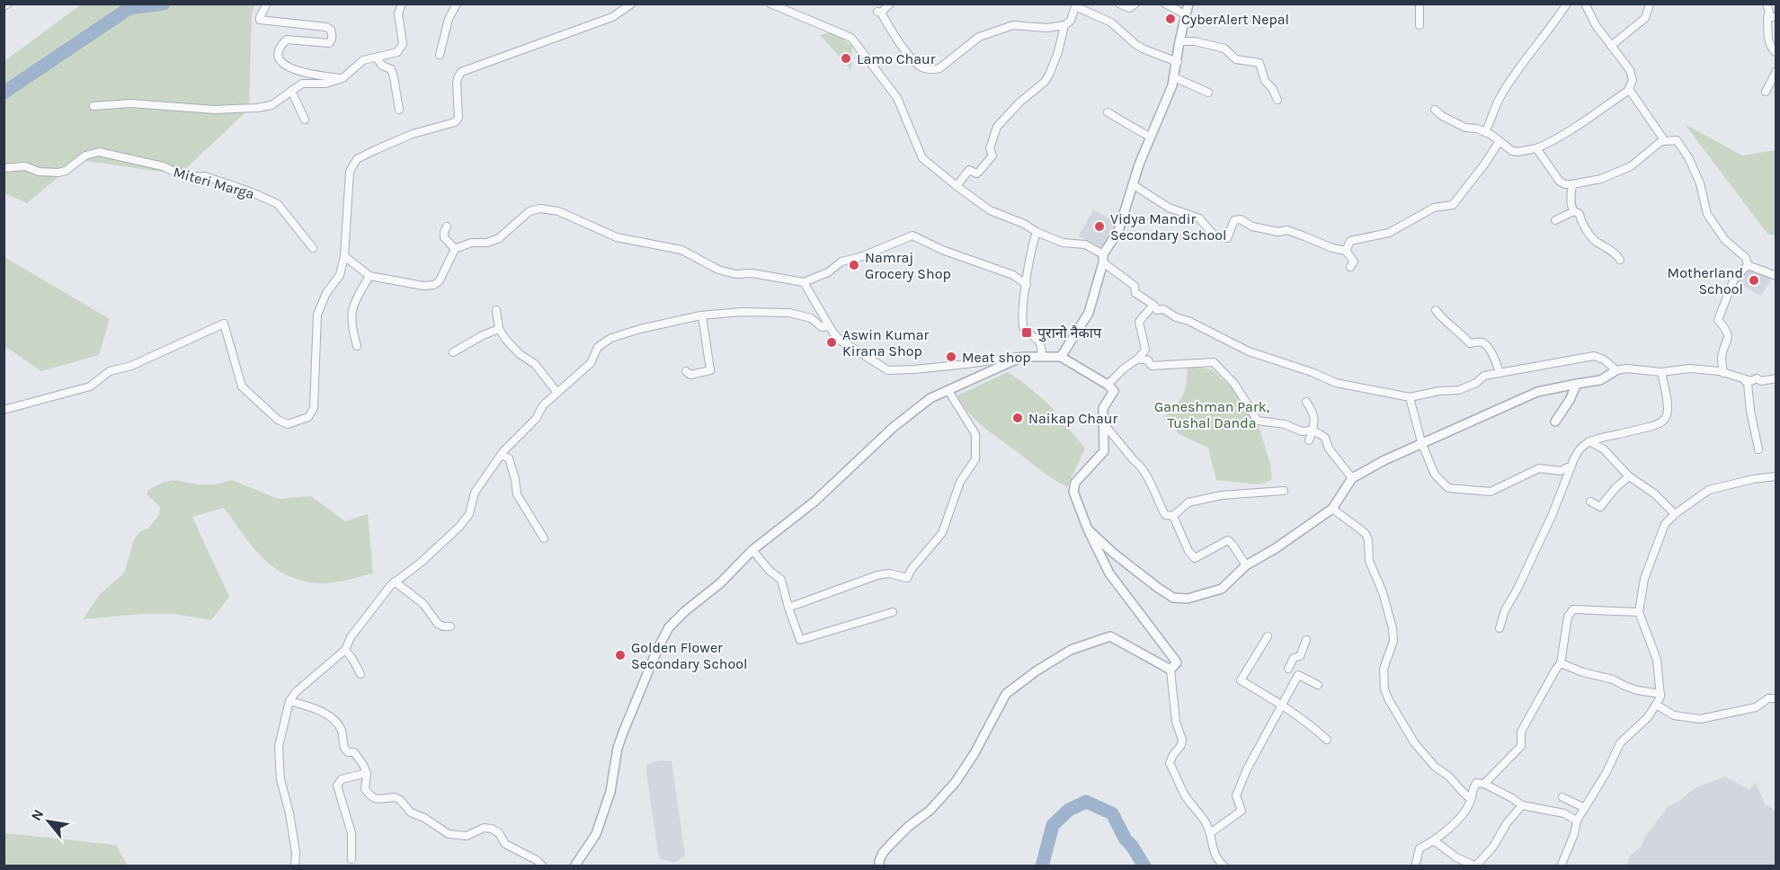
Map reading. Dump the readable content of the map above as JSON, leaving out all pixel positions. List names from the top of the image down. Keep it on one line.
{"streets":{"street":["Miteri Marga"]},"parks":["Ganeshman Park, Tushal Danda"],"places":{"other":["CyberAlert Nepal","Lamo Chaur","Vidya Mandir Secondary School","Namraj Grocery Shop","Motherland School","Aswin Kumar Kirana Shop","Meat shop","Naikap Chaur","Golden Flower Secondary School"],"transit":["पुरानो नैकाप"]},"north":"top left"}
